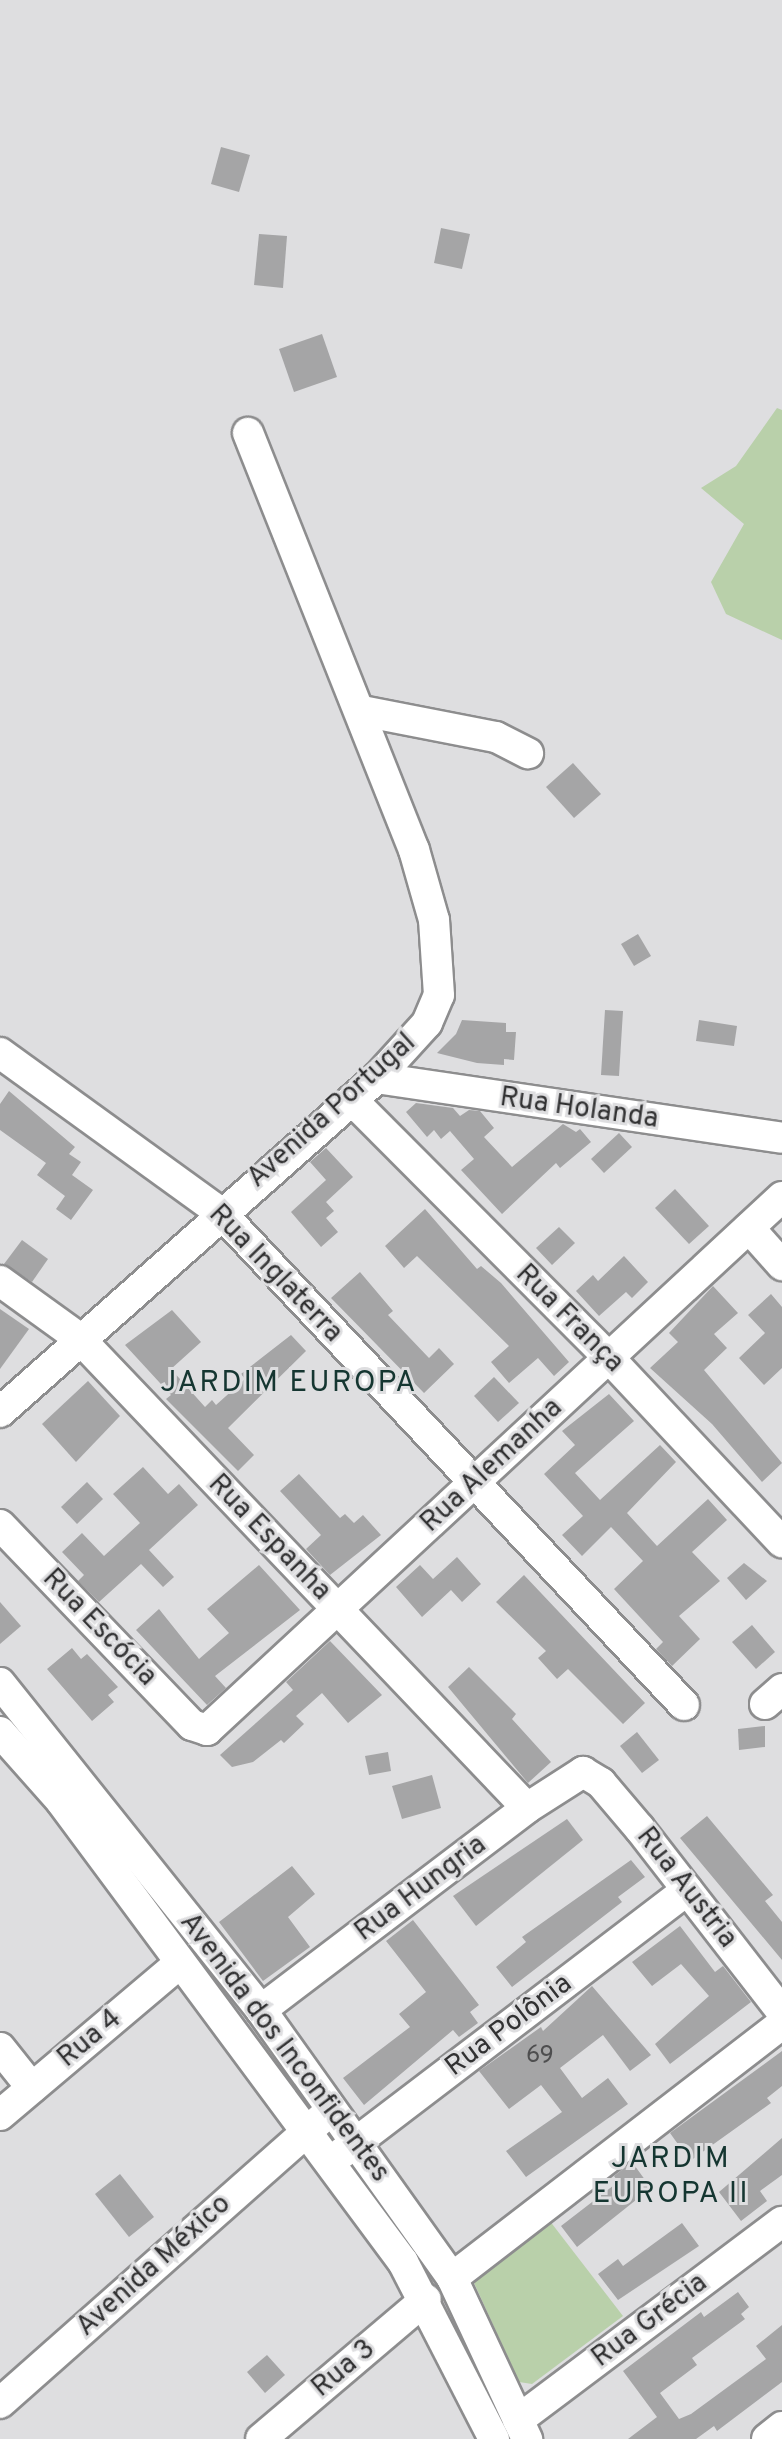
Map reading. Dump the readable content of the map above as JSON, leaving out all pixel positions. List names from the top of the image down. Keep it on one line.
{"streets":{"street":["Rua Holanda","Avenida Portugal","Rua Inglaterra","Rua França","Rua Alemanha","Rua Espanha","Rua Escócia","Rua Austria","Rua Hungria","Rua Polônia","Rua 4","Avenida dos Inconfidentes","Avenida México","Rua Grécia","Rua 3"]},"crossings":[["Rua Holanda","Avenida Portugal"],["Avenida Portugal","Rua Inglaterra"],["Avenida Portugal","Rua França"],["Avenida Portugal","Rua Espanha"],["Rua Inglaterra","Rua Alemanha"],["Rua França","Rua Alemanha"],["Rua Alemanha","Rua Espanha"],["Rua Alemanha","Rua Escócia"],["Rua Espanha","Rua Hungria"],["Rua Austria","Rua Hungria"],["Rua Austria","Rua Polônia"],["Rua Hungria","Avenida dos Inconfidentes"],["Rua Polônia","Avenida dos Inconfidentes"],["Rua 4","Avenida dos Inconfidentes"],["Avenida dos Inconfidentes","Avenida México"],["Avenida dos Inconfidentes","Rua Grécia"],["Avenida dos Inconfidentes","Rua 3"]],"districts":["JARDIM EUROPA","JARDIM EUROPA II"],"house_numbers":["69"]}
